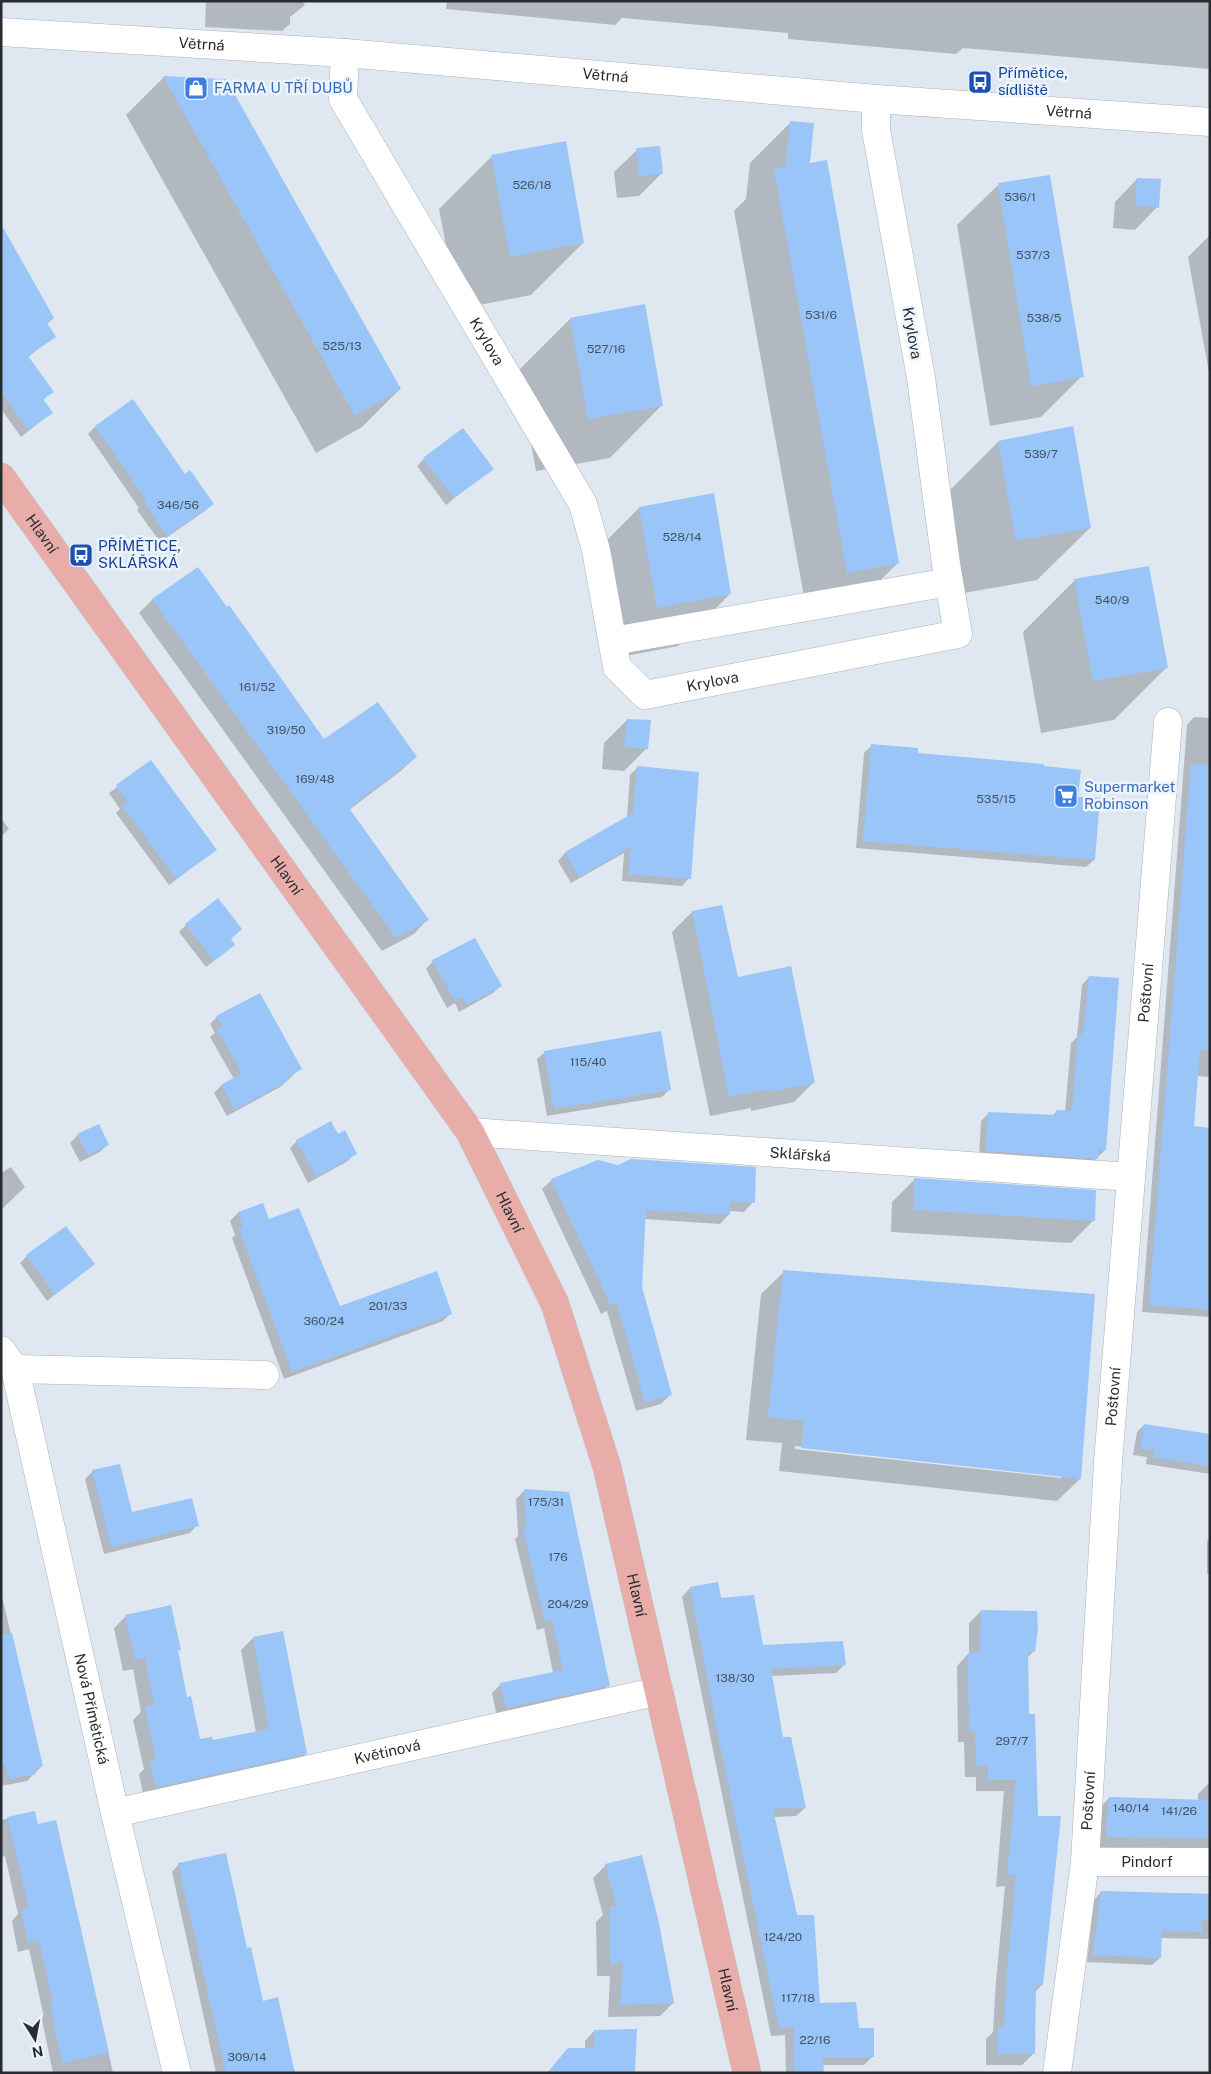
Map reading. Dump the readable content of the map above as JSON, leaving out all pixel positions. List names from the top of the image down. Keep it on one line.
{"streets":{"main road":["Hlavní"],"street":["Větrná","Krylova","Poštovní","Sklářská","Nová Přímětická","Květinová","Pindorf"]},"crossings":[["Větrná","Krylova"],["Hlavní","Sklářská"],["Hlavní","Květinová"],["Poštovní","Sklářská"],["Poštovní","Pindorf"],["Nová Přímětická","Květinová"]],"places":{"bus stop":["Přímětice, sídliště","PŘÍMĚTICE, SKLÁŘSKÁ"],"shop":["FARMA U TŘÍ DUBŮ"],"supermarket":["Supermarket Robinson"]},"house_numbers":["526/18","536/1","537/3","531/6","538/5","525/13","527/16","539/7","346/56","528/14","540/9","161/52","319/50","169/48","535/15","115/40","201/33","360/24","175/31","176","204/29","138/30","297/7","140/14","141/26","124/20","117/18","22/16","309/14"],"north":"bottom"}
